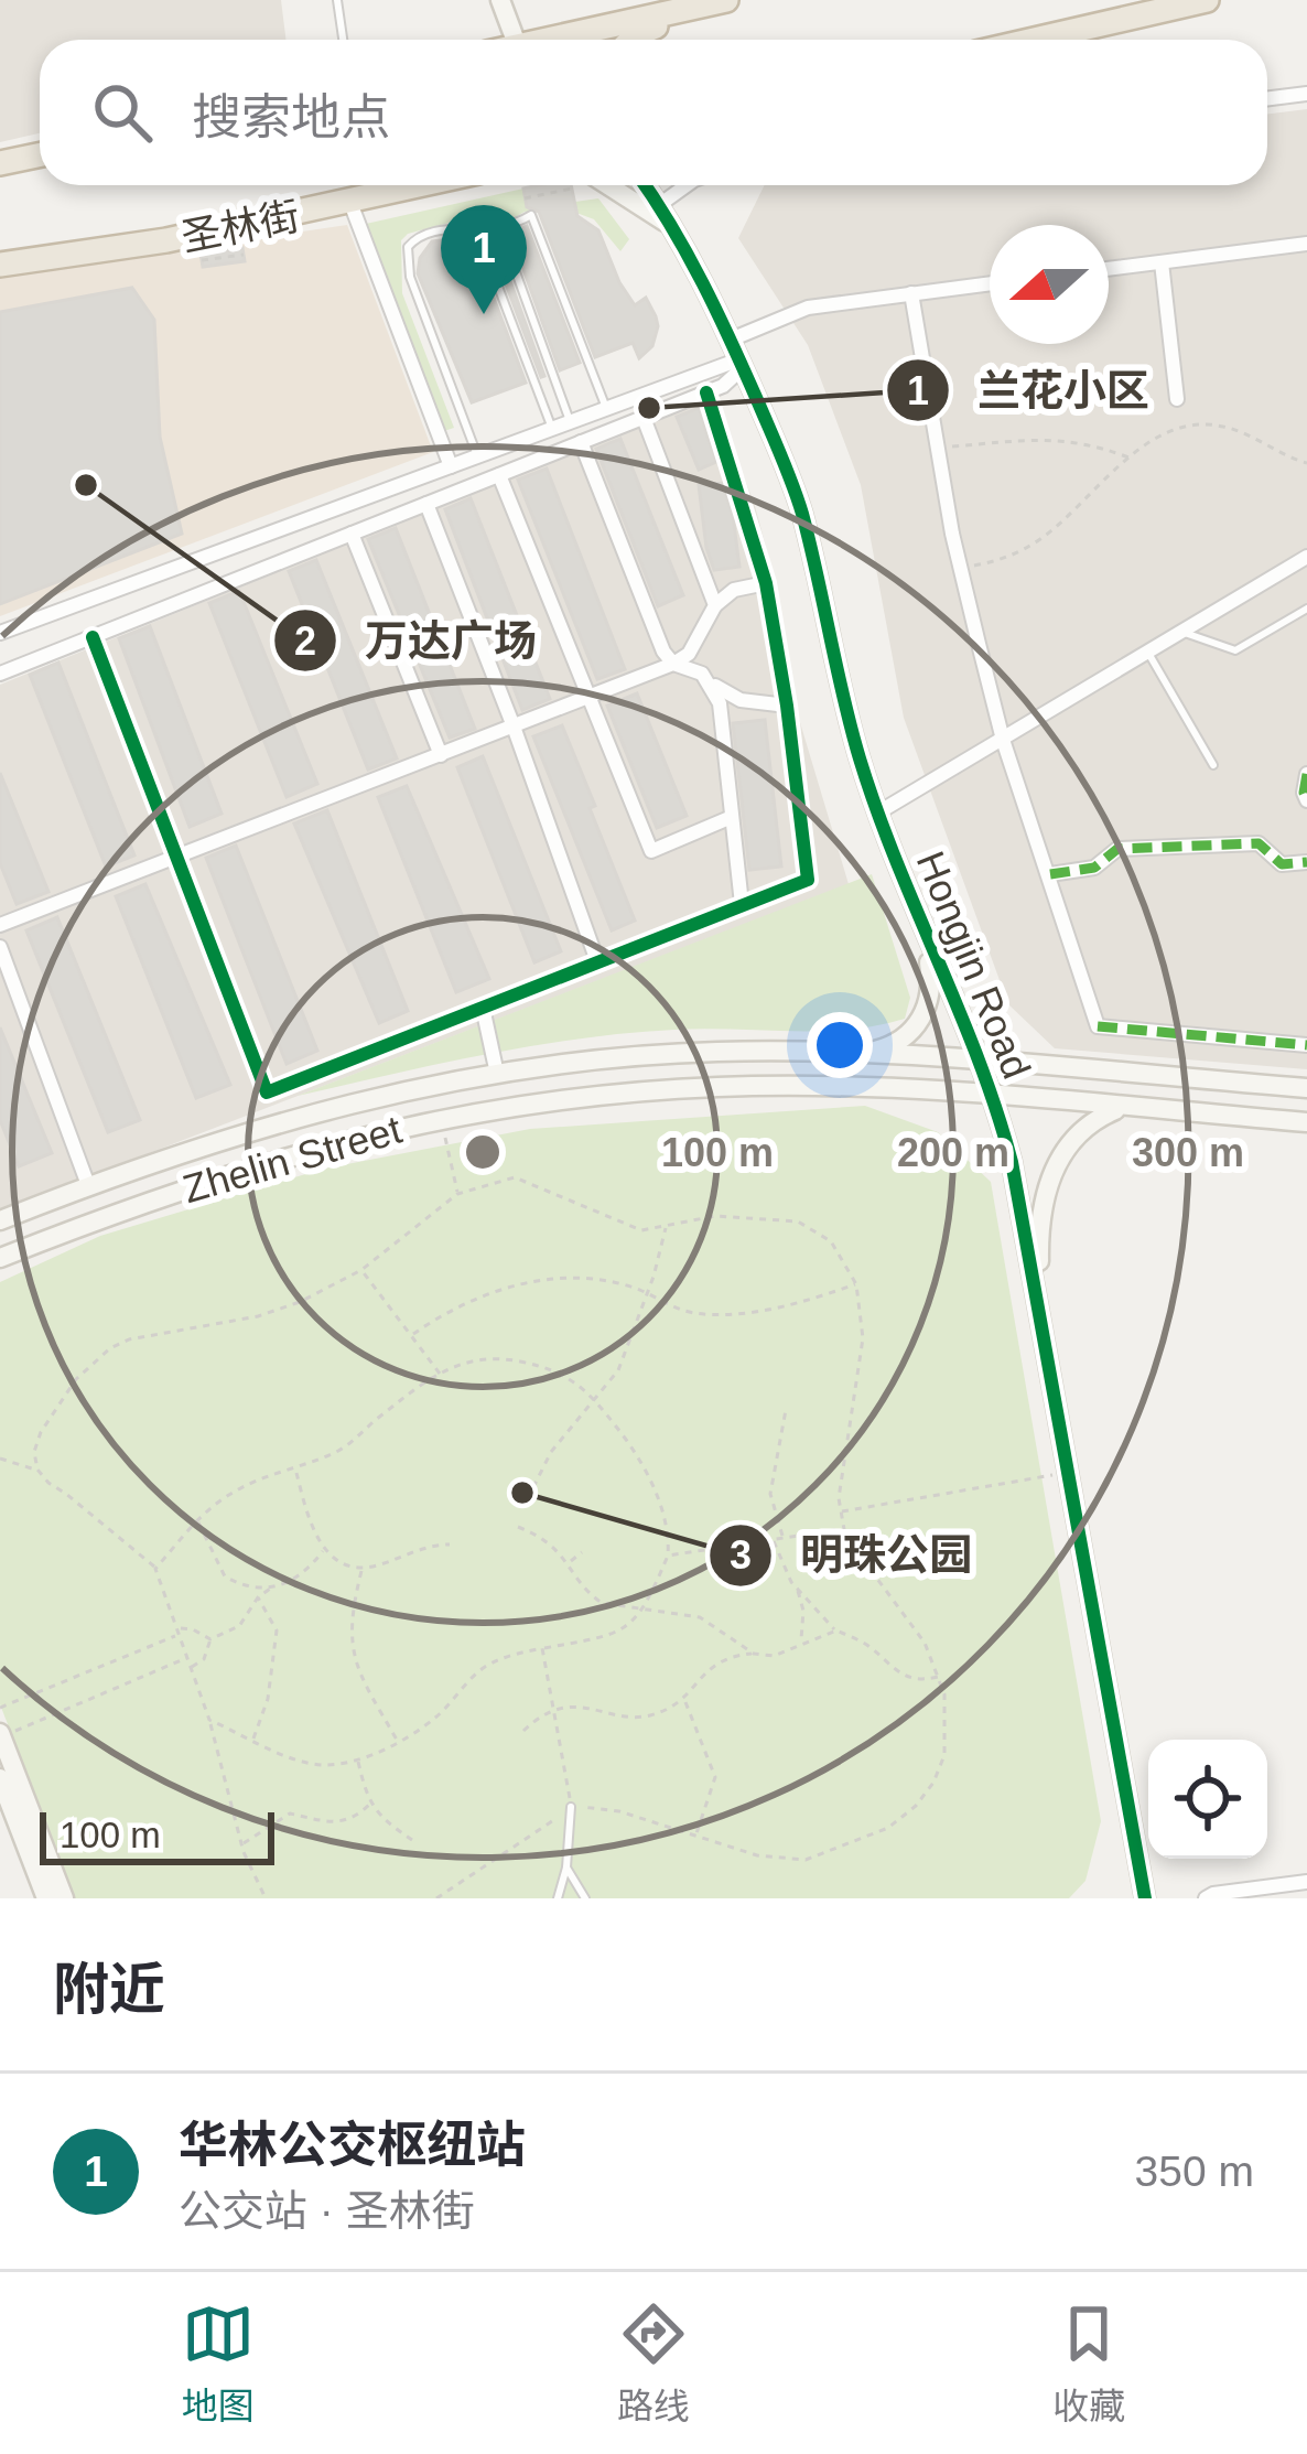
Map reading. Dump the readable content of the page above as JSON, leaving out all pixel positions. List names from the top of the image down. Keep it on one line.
{"streets":{"highway":["圣林街"],"street":["Hongjin Road","Zhelin Street"]},"crossings":[["Hongjin Road","Zhelin Street"]],"places":["兰花小区","万达广场","明珠公园"],"scale_bar":"100 m","north":"left","page":{"search":"搜索地点","pins":"1","scale":"100 m","heading":"附近","list":[{"mark":"1","name":"华林公交枢纽站","note":"公交站 · 圣林街","value":"350 m"}],"nav":["地图","路线","收藏"]},"rings":["100 m","200 m","300 m"]}
